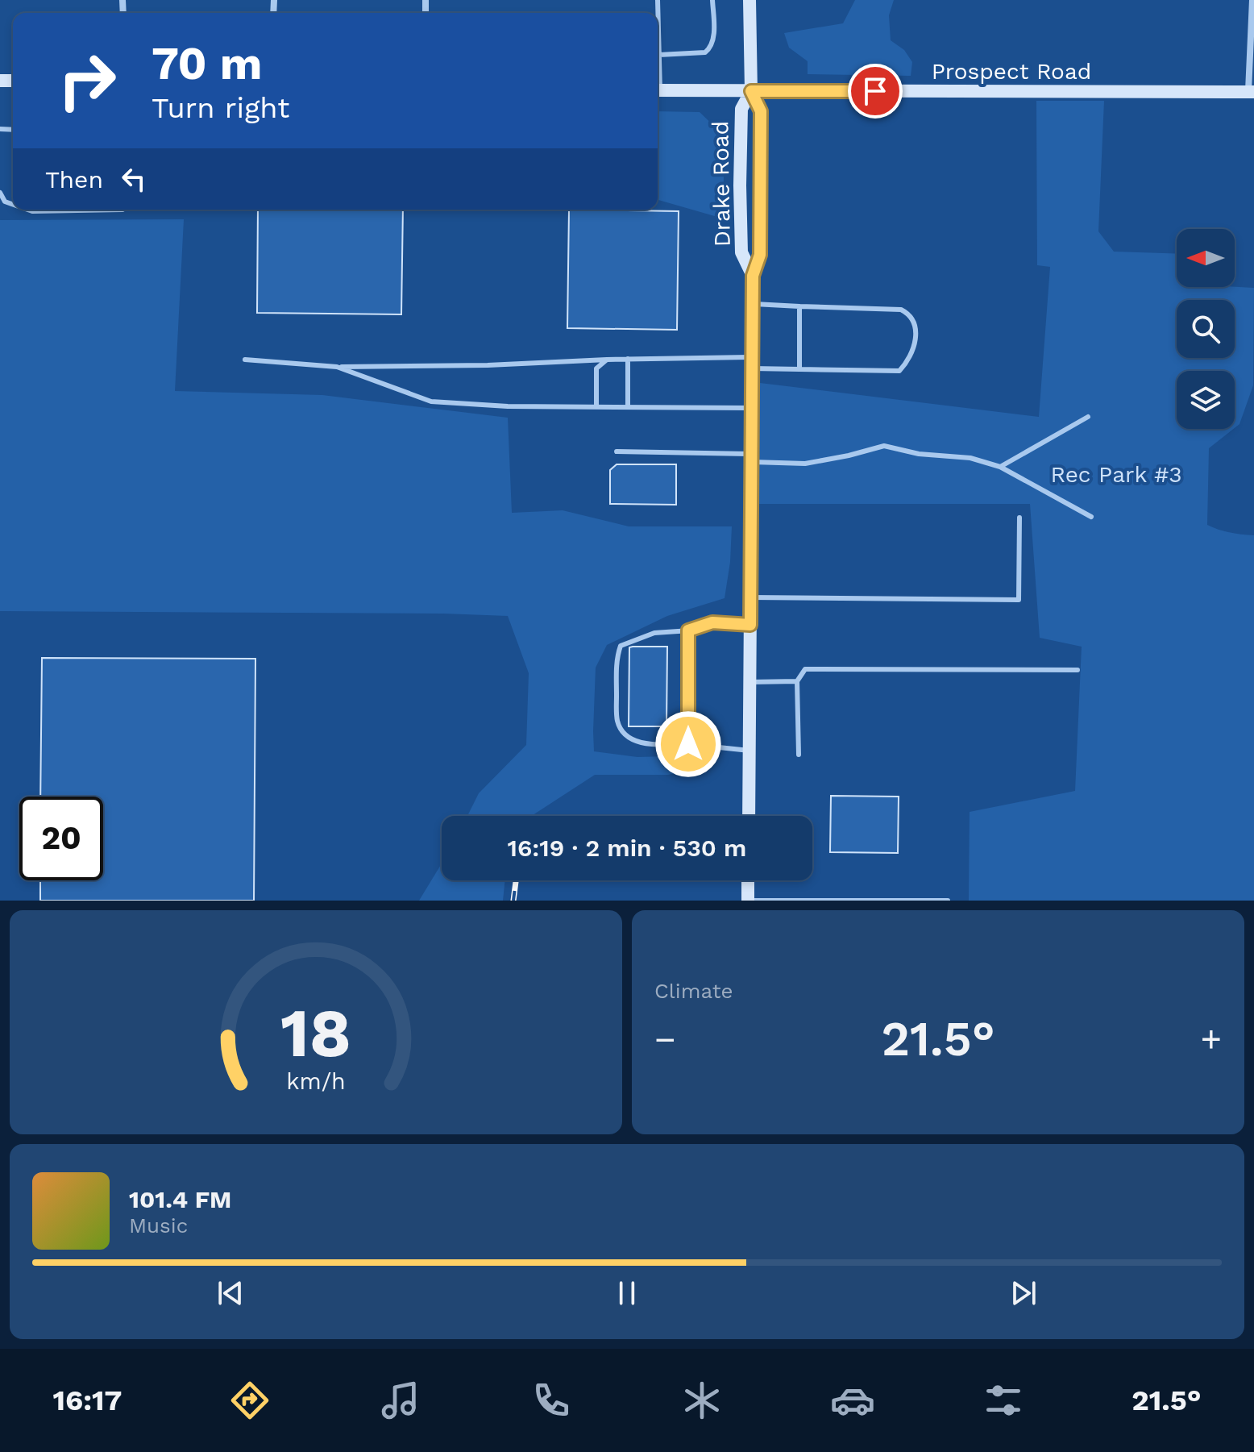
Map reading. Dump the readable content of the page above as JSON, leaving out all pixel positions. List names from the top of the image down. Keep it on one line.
{"streets":{"street":["Prospect Road","Drake Road"]},"crossings":[["Prospect Road","Drake Road"]],"parks":["Rec Park #3"],"north":"left","page":{"turn":["70 m","Turn right"],"then":"Then","limit":"20","trip":"16:19 · 2 min · 530 m","tile":"Climate","heat":["−","21.5°","+"],"song":["101.4 FM","Music"],"tabs":["16:17","21.5°"],"gauge":["18","km/h"]}}
